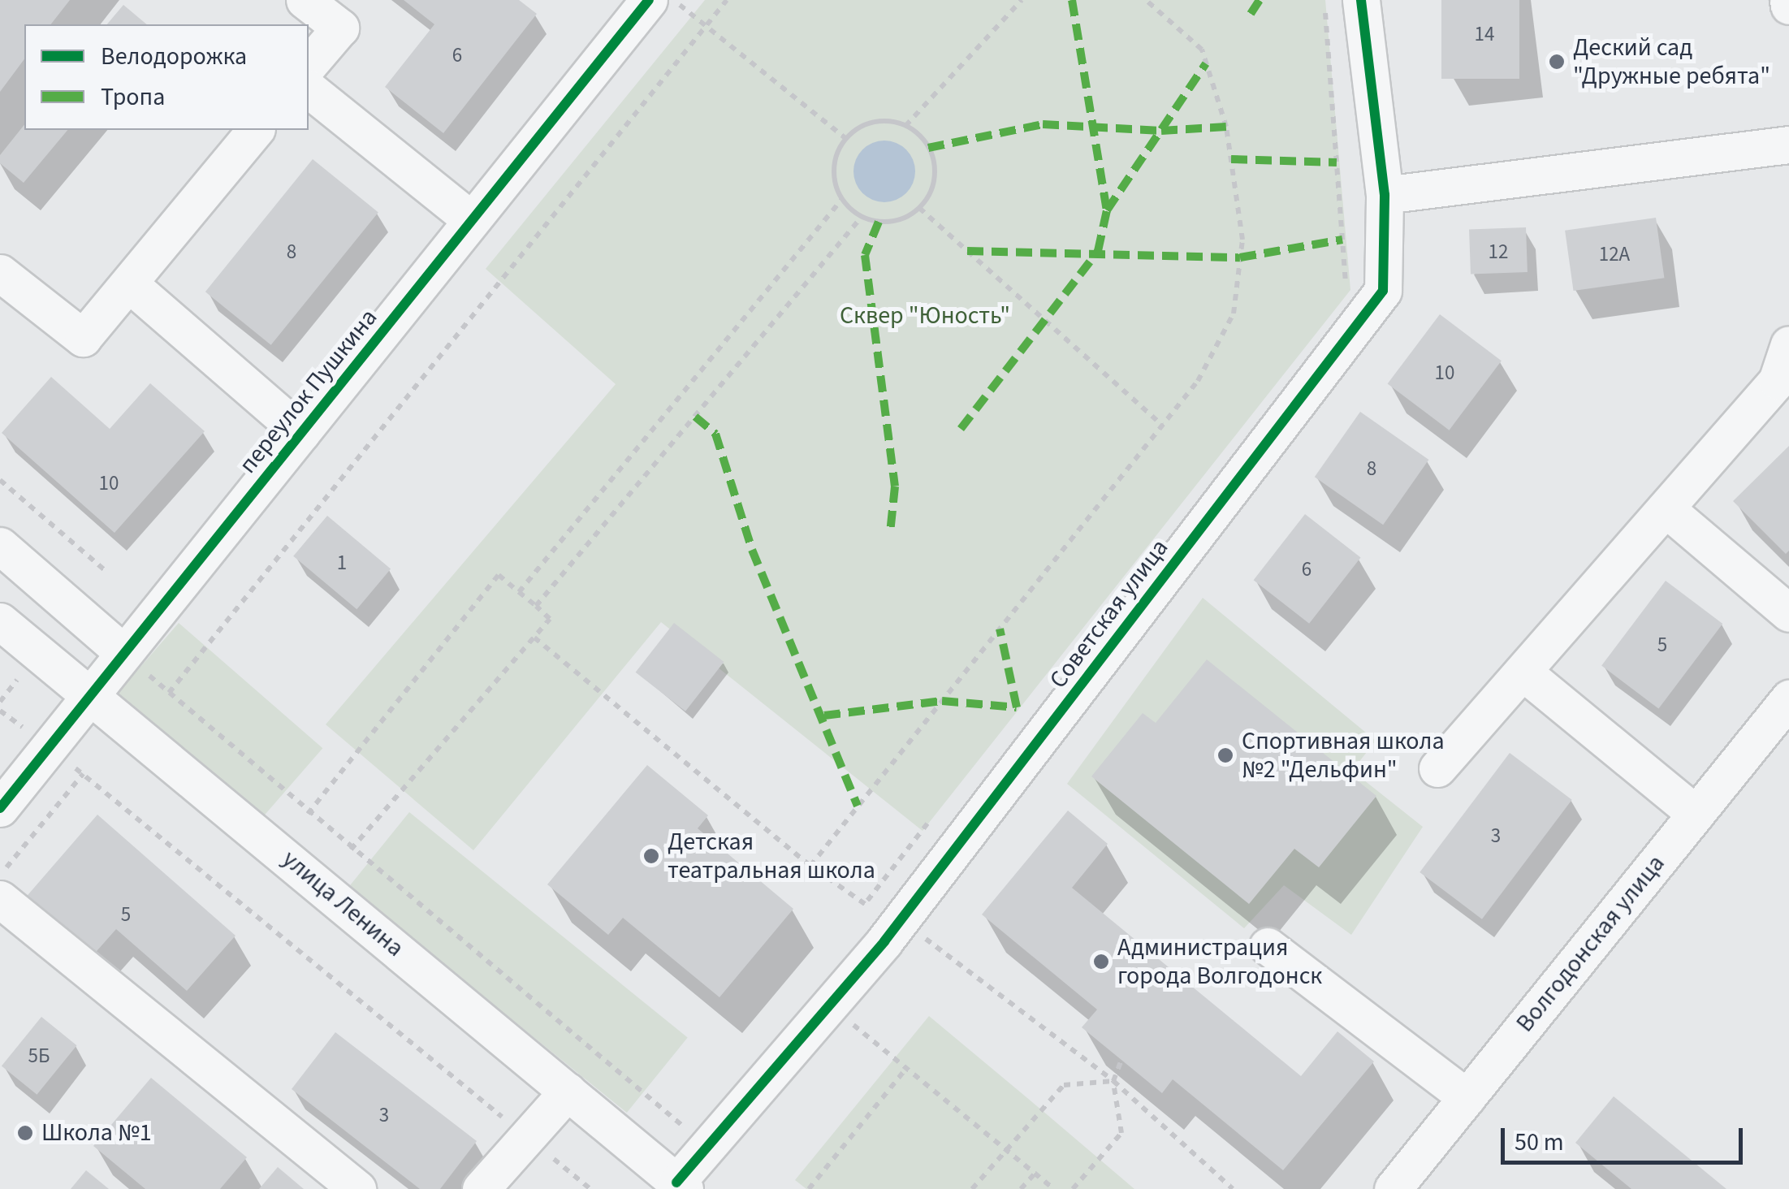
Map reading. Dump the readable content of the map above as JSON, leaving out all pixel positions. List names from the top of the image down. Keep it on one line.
{"streets":{"street":["переулок Пушкина","Советская улица","улица Ленина","Волгодонская улица"]},"crossings":[["переулок Пушкина","улица Ленина"],["Советская улица","улица Ленина"]],"parks":["Сквер \"Юность\""],"places":["Деский сад \"Дружные ребята\"","Спортивная школа №2 \"Дельфин\"","Детская театральная школа","Администрация города Волгодонск","Школа №1"],"house_numbers":["14","6","8","12","12А","10","8","10","1","6","5","3","5","5Б","3"],"legend":["Велодорожка","Тропа"],"scale_bar":"50 m"}
